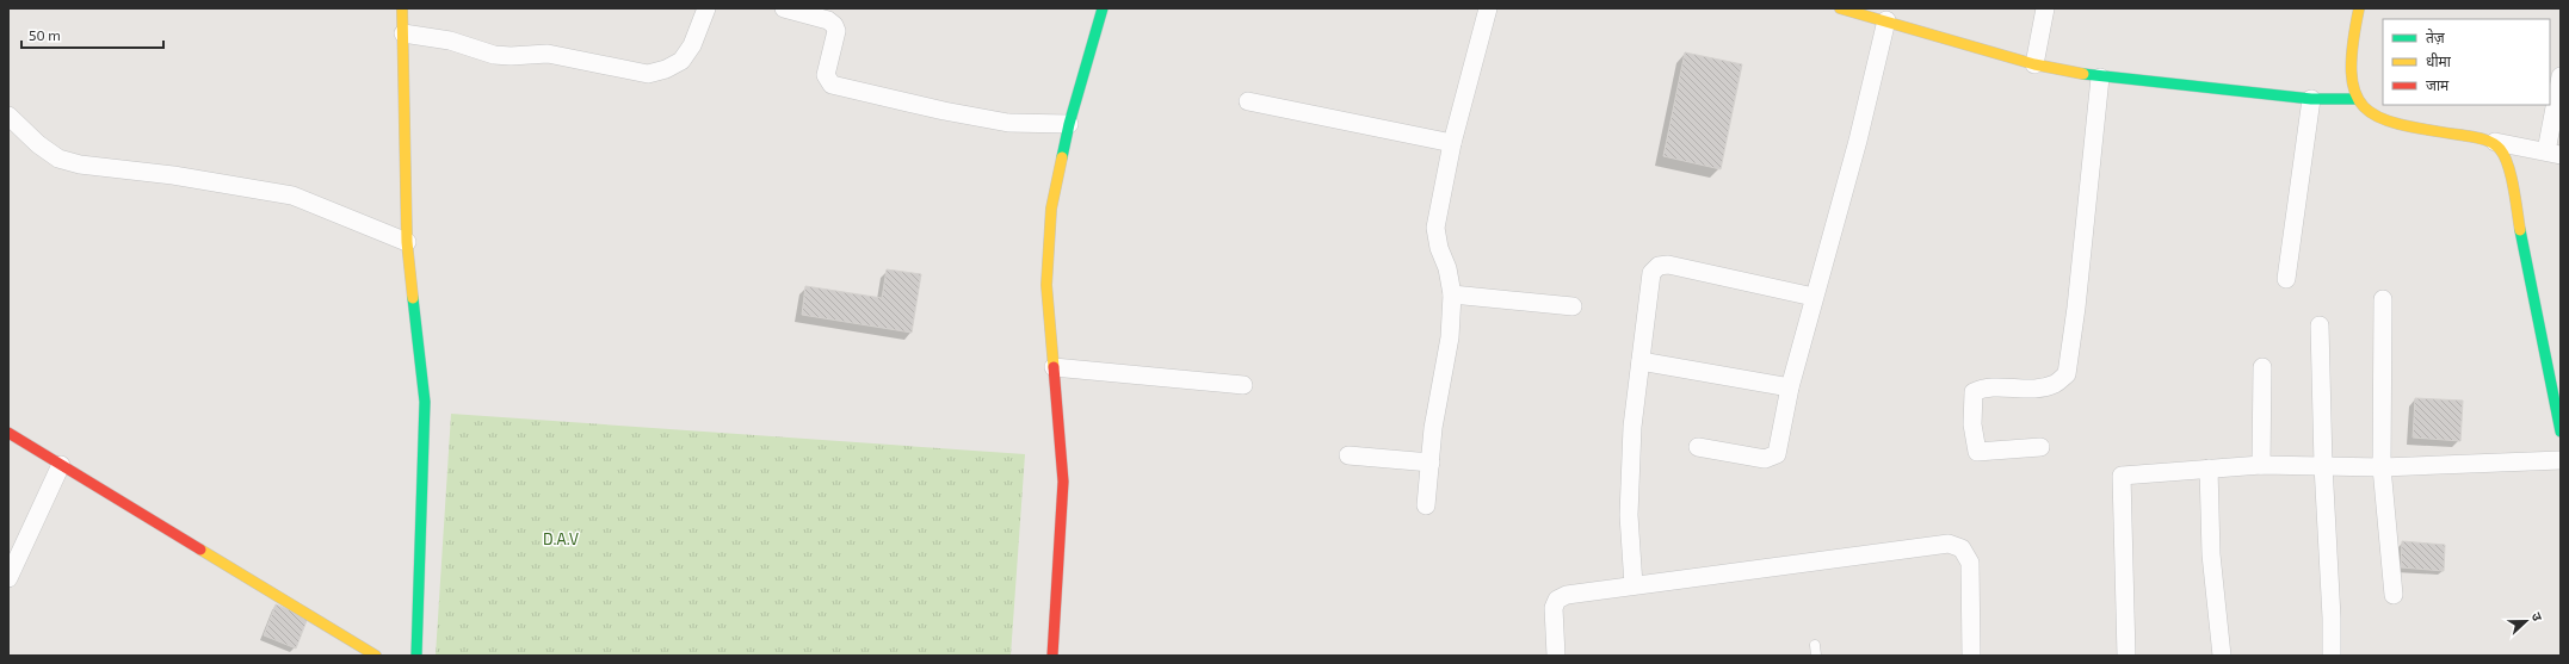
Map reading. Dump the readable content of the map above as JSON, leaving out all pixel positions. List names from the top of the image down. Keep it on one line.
{"parks":["D.A.V"],"legend":["तेज़","धीमा","जाम"],"scale_bar":"50 m","north":"right"}
